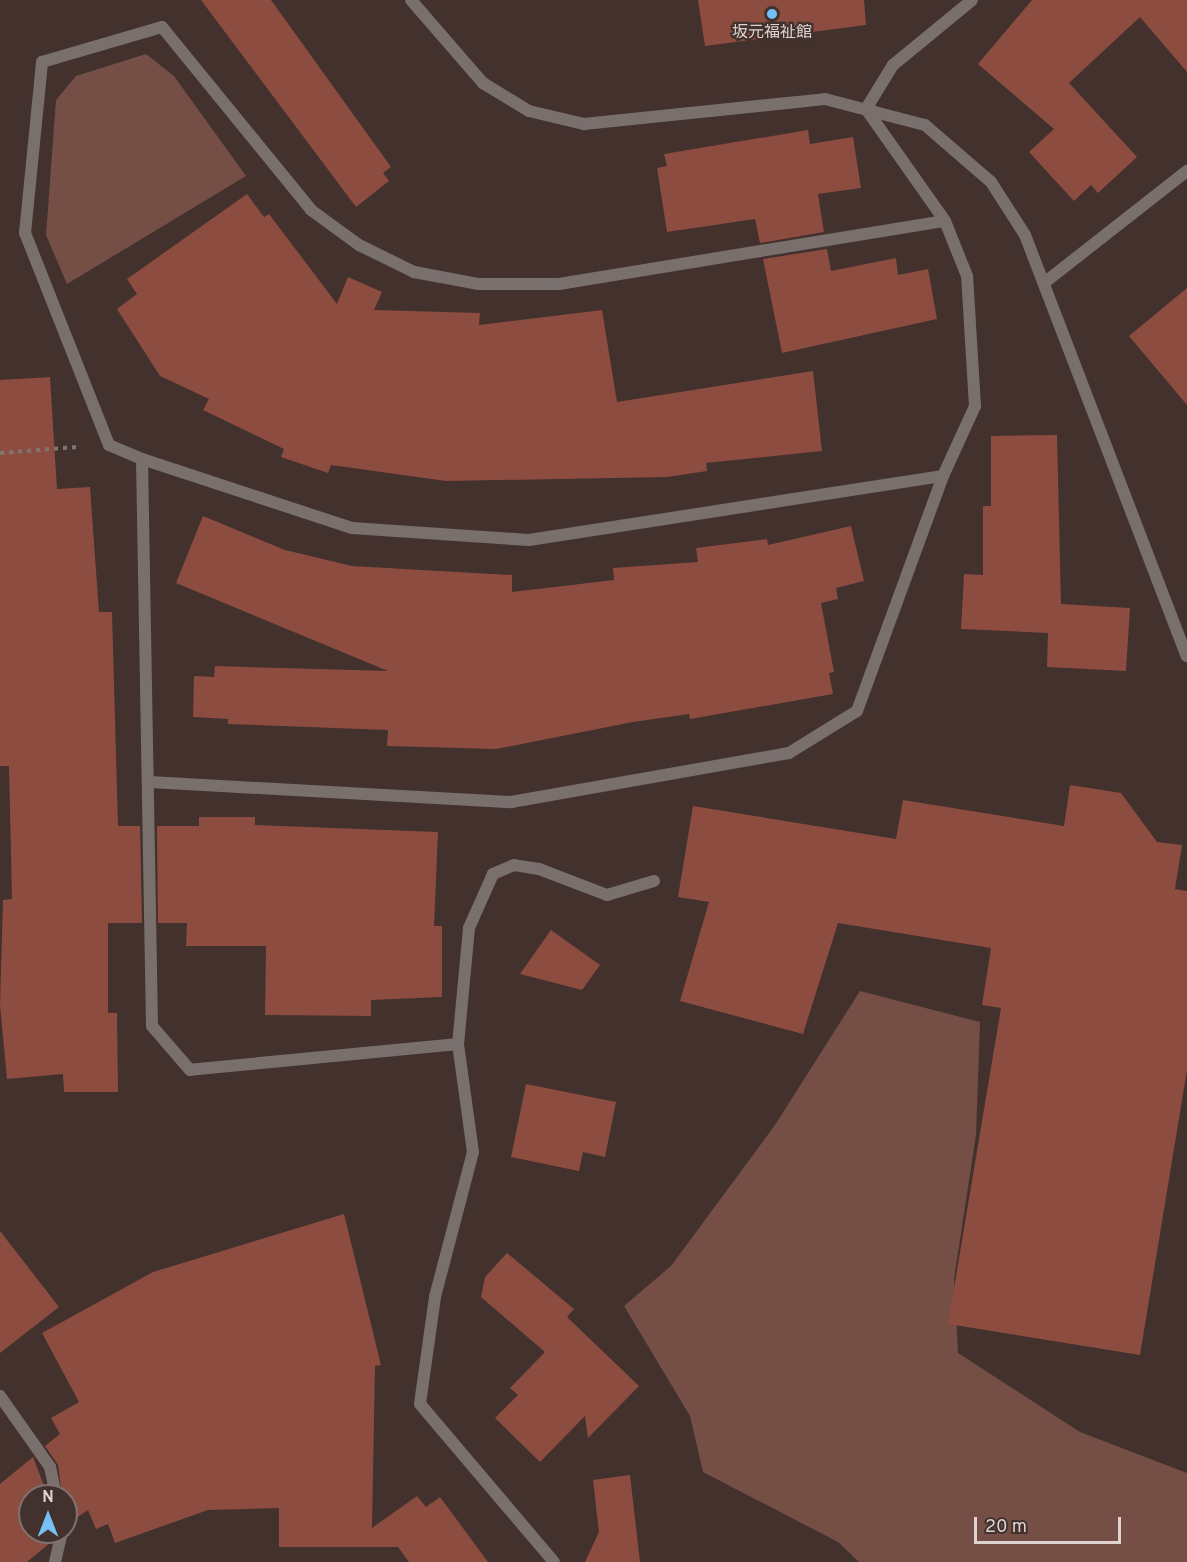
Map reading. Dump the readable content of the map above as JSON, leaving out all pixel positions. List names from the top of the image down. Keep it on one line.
{"places":["坂元福祉館"],"scale_bar":"20 m","north":"top"}
